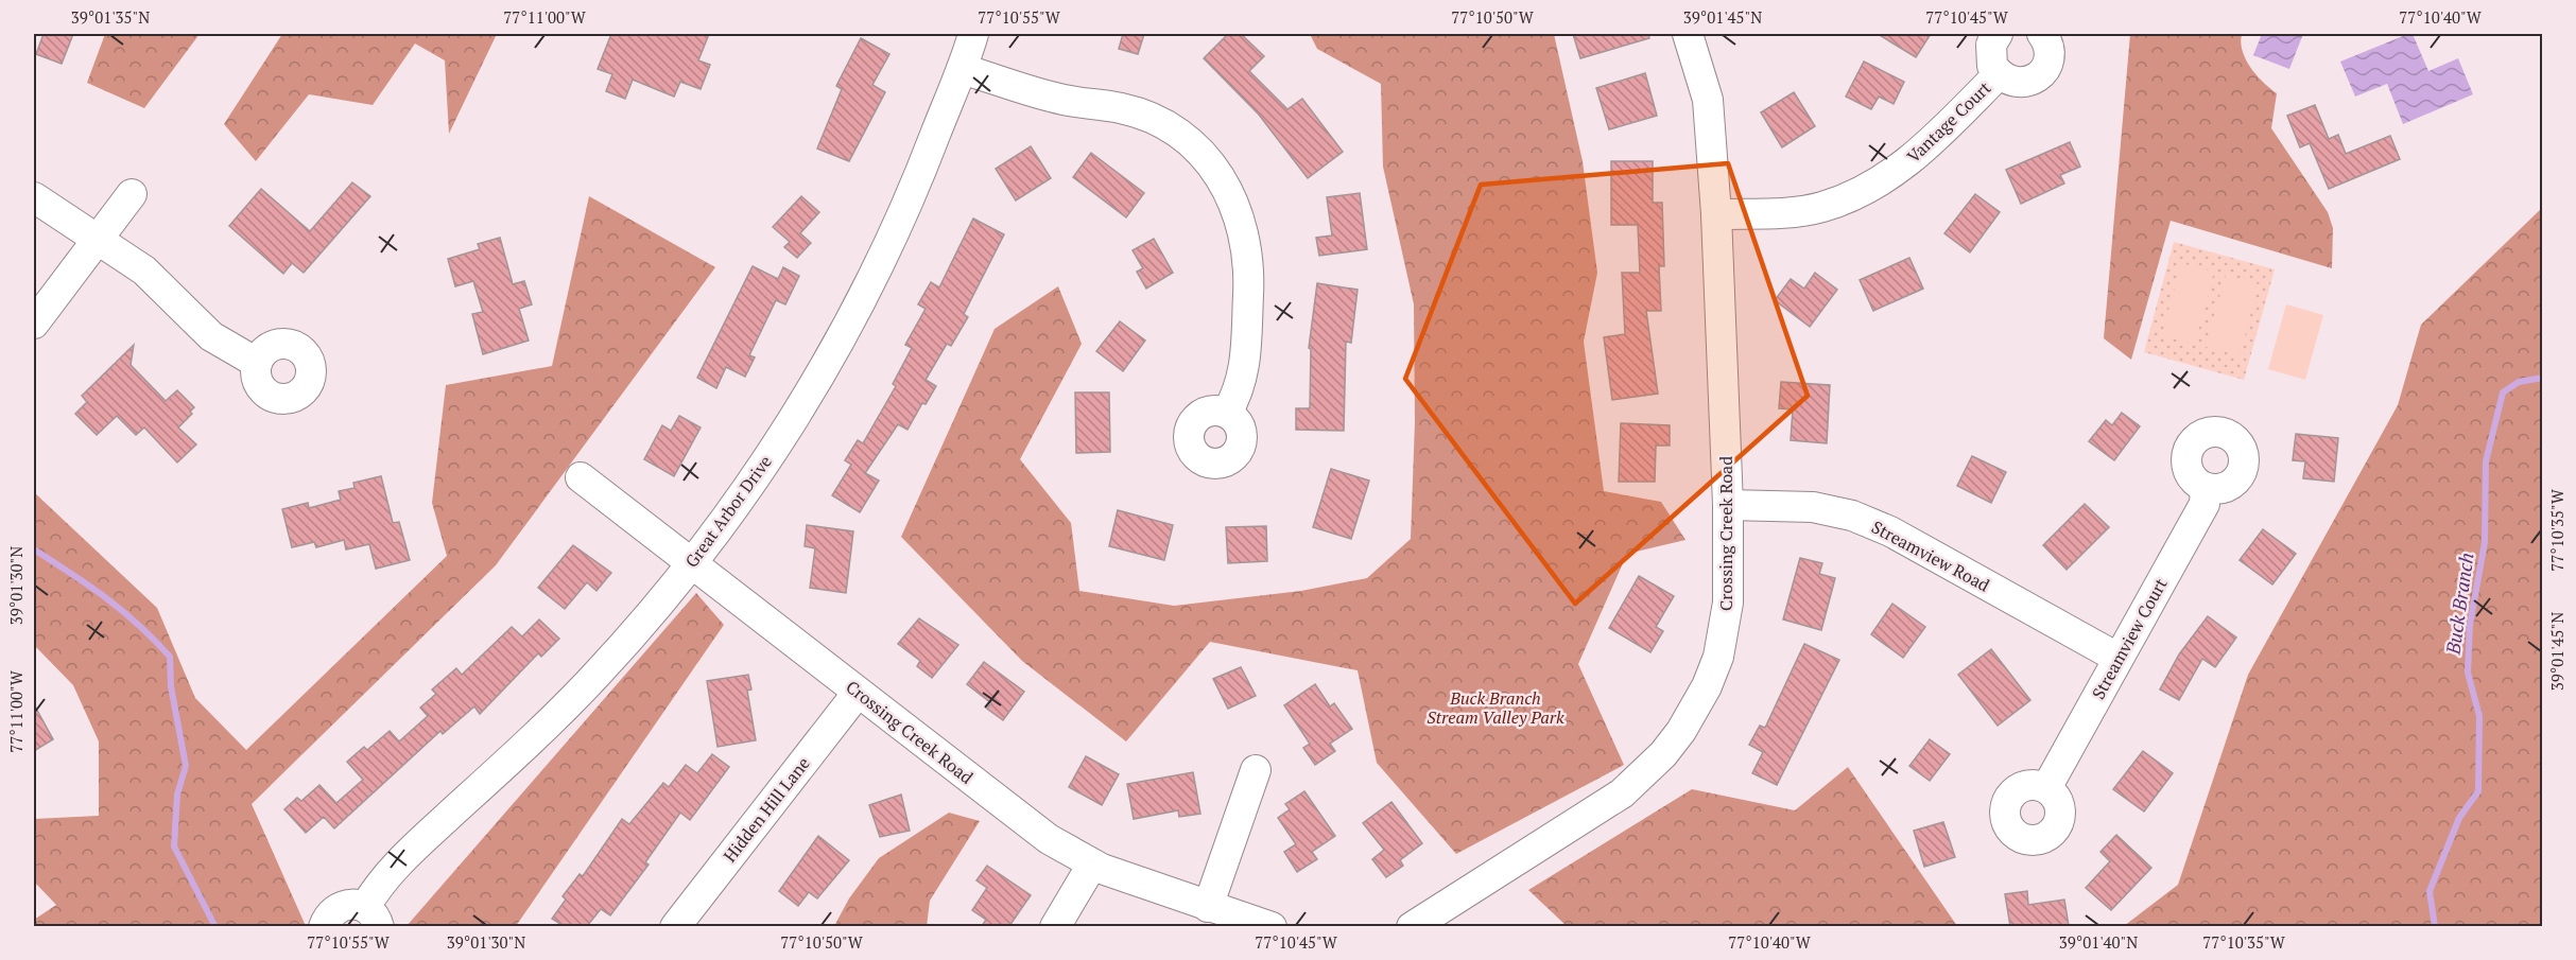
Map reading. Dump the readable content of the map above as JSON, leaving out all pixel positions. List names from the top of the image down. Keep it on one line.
{"streets":{"street":["Vantage Court","Great Arbor Drive","Crossing Creek Road","Streamview Road","Streamview Court","Hidden Hill Lane"]},"crossings":[["Vantage Court","Crossing Creek Road"],["Great Arbor Drive","Crossing Creek Road"],["Crossing Creek Road","Streamview Road"],["Crossing Creek Road","Hidden Hill Lane"],["Streamview Road","Streamview Court"]],"water":["Buck Branch"],"parks":["Buck Branch Stream Valley Park"],"coordinates":["39°01'35\"N","77°11'00\"W","77°10'55\"W","77°10'50\"W","39°01'45\"N","77°10'45\"W","77°10'40\"W","77°10'35\"W","39°01'30\"N","39°01'40\"N"]}
